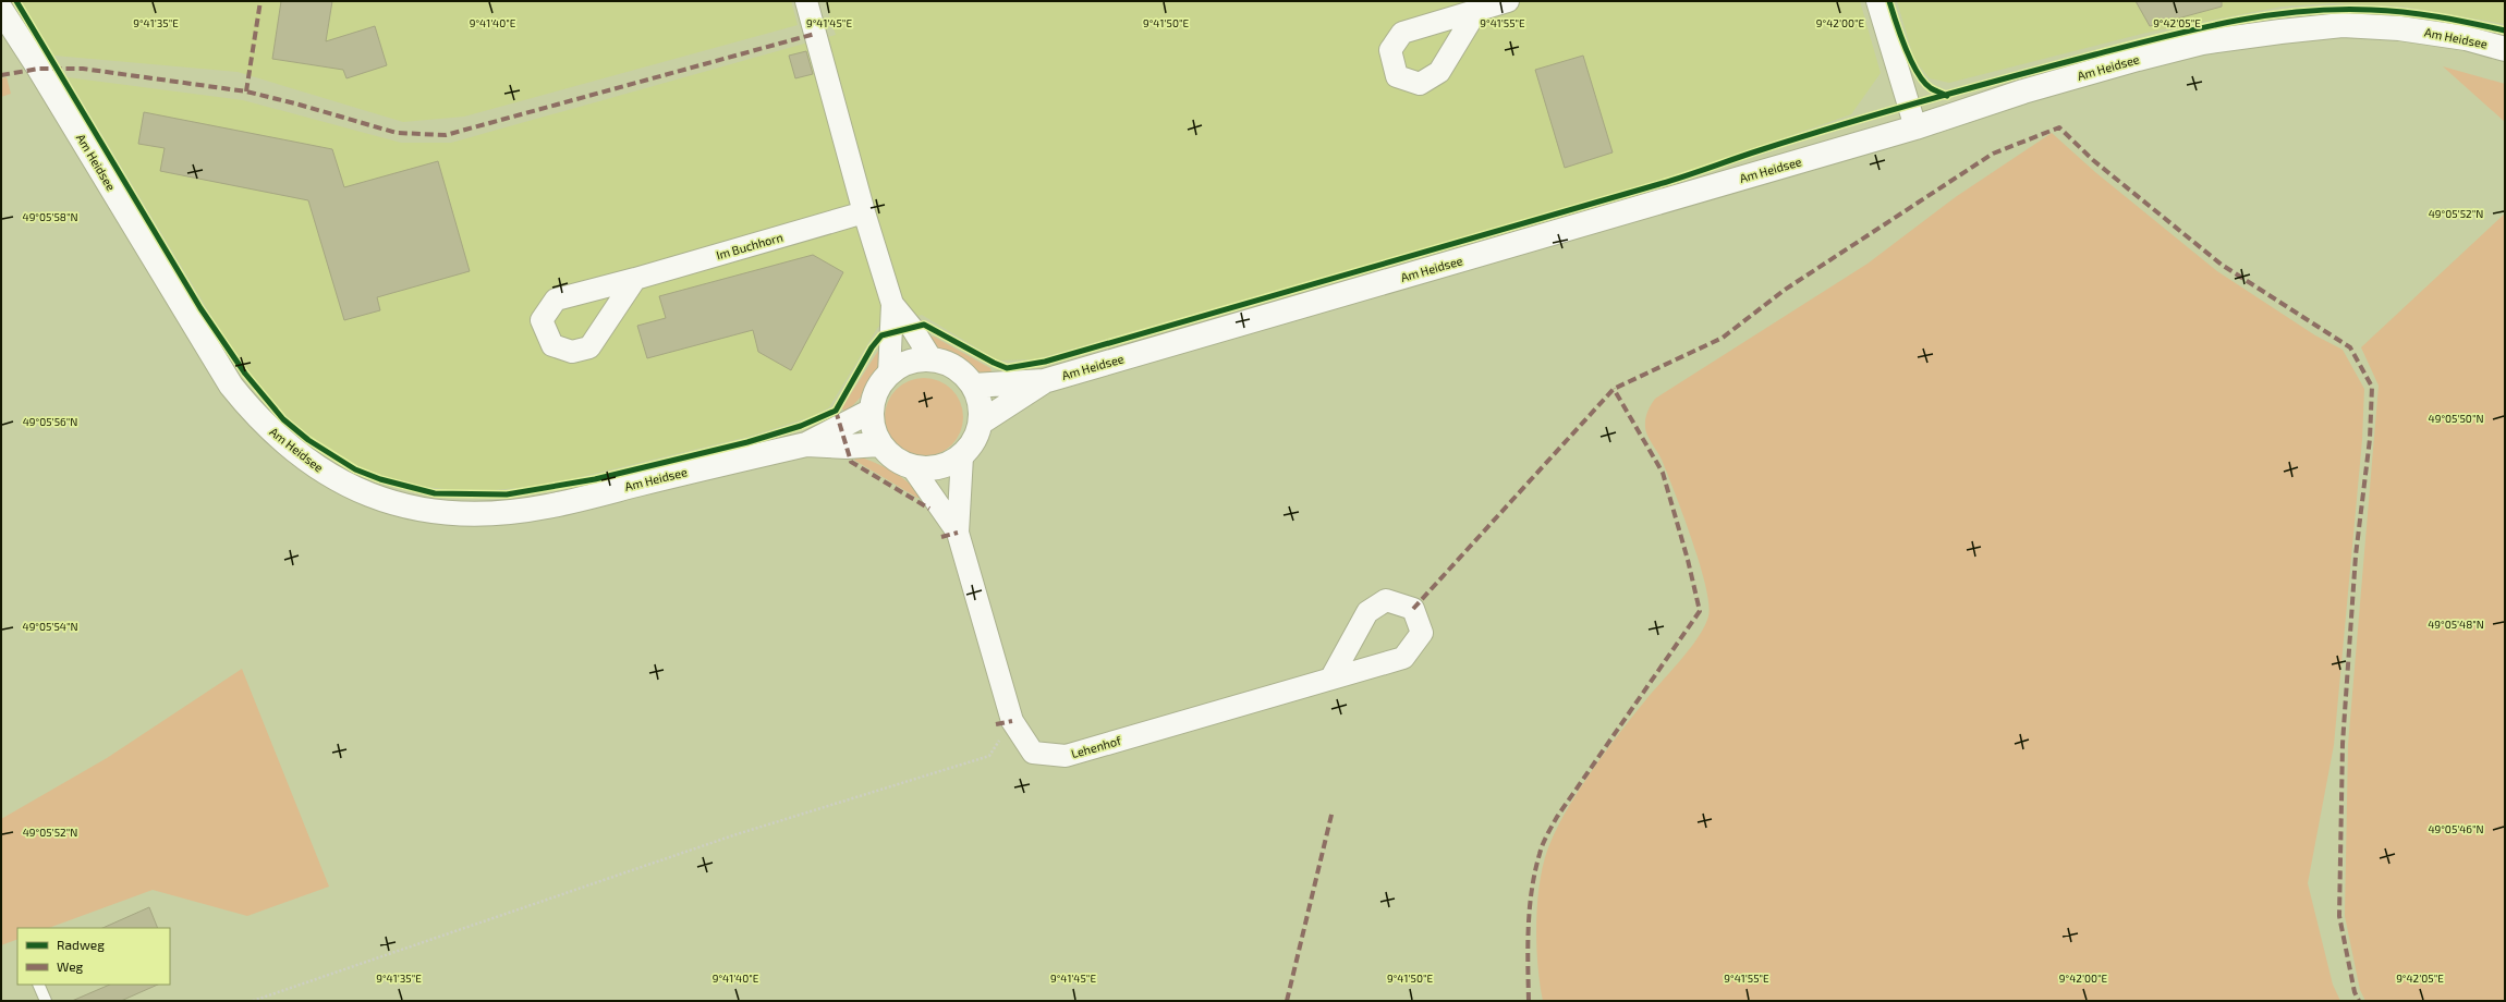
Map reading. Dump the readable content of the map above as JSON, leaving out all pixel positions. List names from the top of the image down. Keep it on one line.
{"streets":{"main road":["Am Heidsee"],"street":["Im Buchhorn","Lehenhof"]},"crossings":[["Am Heidsee","Lehenhof"]],"legend":["Radweg","Weg"],"coordinates":["9°42'00\"E","9°41'35\"E","9°41'40\"E","9°41'45\"E","9°41'50\"E","9°41'55\"E","9°42'05\"E","49°05'52\"N","49°05'58\"N","49°05'50\"N","49°05'56\"N","49°05'48\"N","49°05'54\"N","49°05'46\"N"]}
